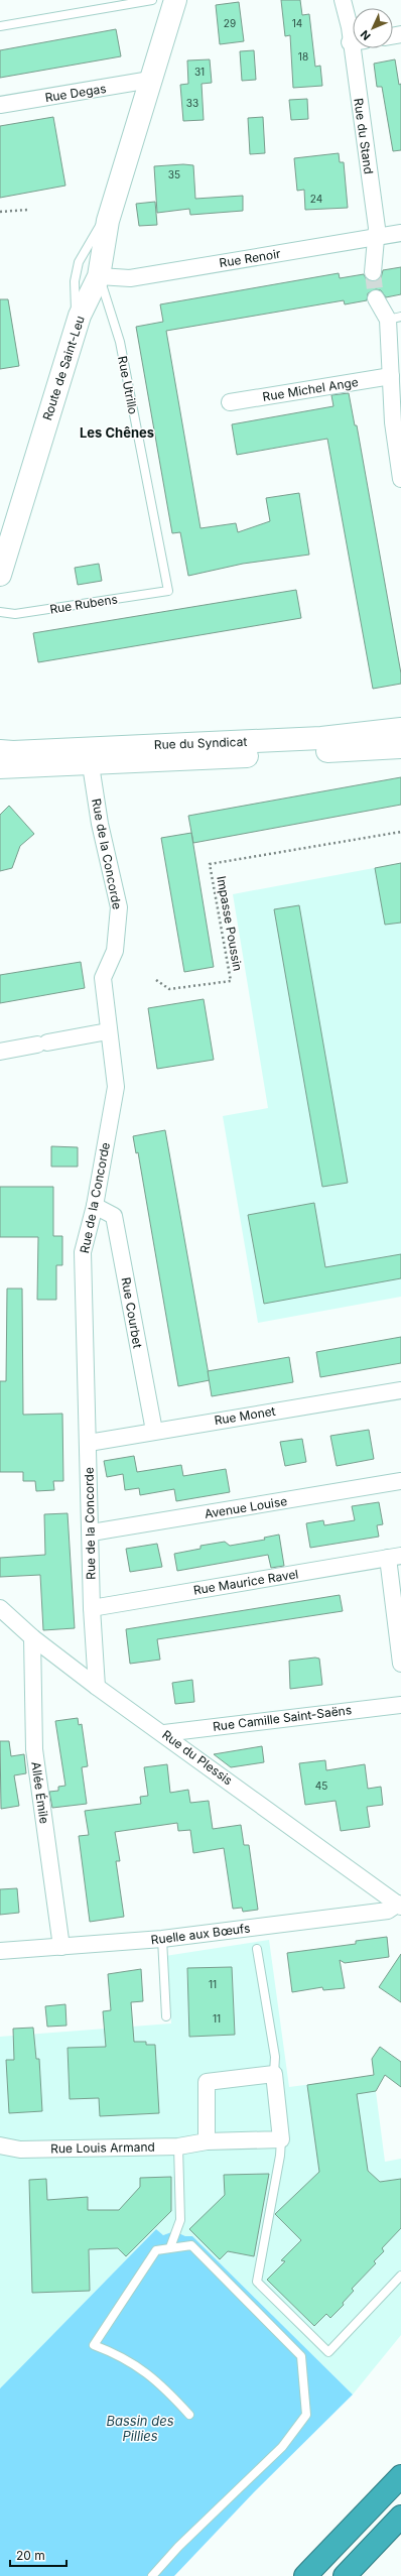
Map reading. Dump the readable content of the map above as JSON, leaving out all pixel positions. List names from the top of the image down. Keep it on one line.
{"streets":{"street":["Rue Degas","Rue du Stand","Rue Renoir","Route de Saint-Leu","Rue Michel Ange","Rue du Syndicat","Rue de la Concorde","Rue Courbet","Rue Monet","Avenue Louise","Rue Maurice Ravel","Rue Camille Saint-Saëns","Rue du Plessis","Allée Émile","Ruelle aux Bœufs","Rue Louis Armand"],"lane":["Rue Utrillo","Rue Rubens"],"path":["Impasse Poussin"]},"crossings":[["Rue Degas","Route de Saint-Leu"],["Rue du Stand","Rue Renoir"],["Rue Renoir","Route de Saint-Leu"],["Rue Renoir","Rue Utrillo"],["Route de Saint-Leu","Rue Utrillo"],["Rue Utrillo","Rue Rubens"],["Rue du Syndicat","Rue de la Concorde"],["Rue de la Concorde","Rue Courbet"],["Rue de la Concorde","Rue Monet"],["Rue de la Concorde","Avenue Louise"],["Rue de la Concorde","Rue Maurice Ravel"],["Rue de la Concorde","Rue du Plessis"],["Rue Courbet","Rue Monet"],["Rue Camille Saint-Saëns","Rue du Plessis"],["Rue du Plessis","Allée Émile"],["Rue du Plessis","Ruelle aux Bœufs"],["Allée Émile","Ruelle aux Bœufs"]],"districts":["Les Chênes"],"water":["Bassin des Pillies"],"house_numbers":["29","14","18","31","33","35","24","45","11","11"],"scale_bar":"20 m","north":"bottom left"}
